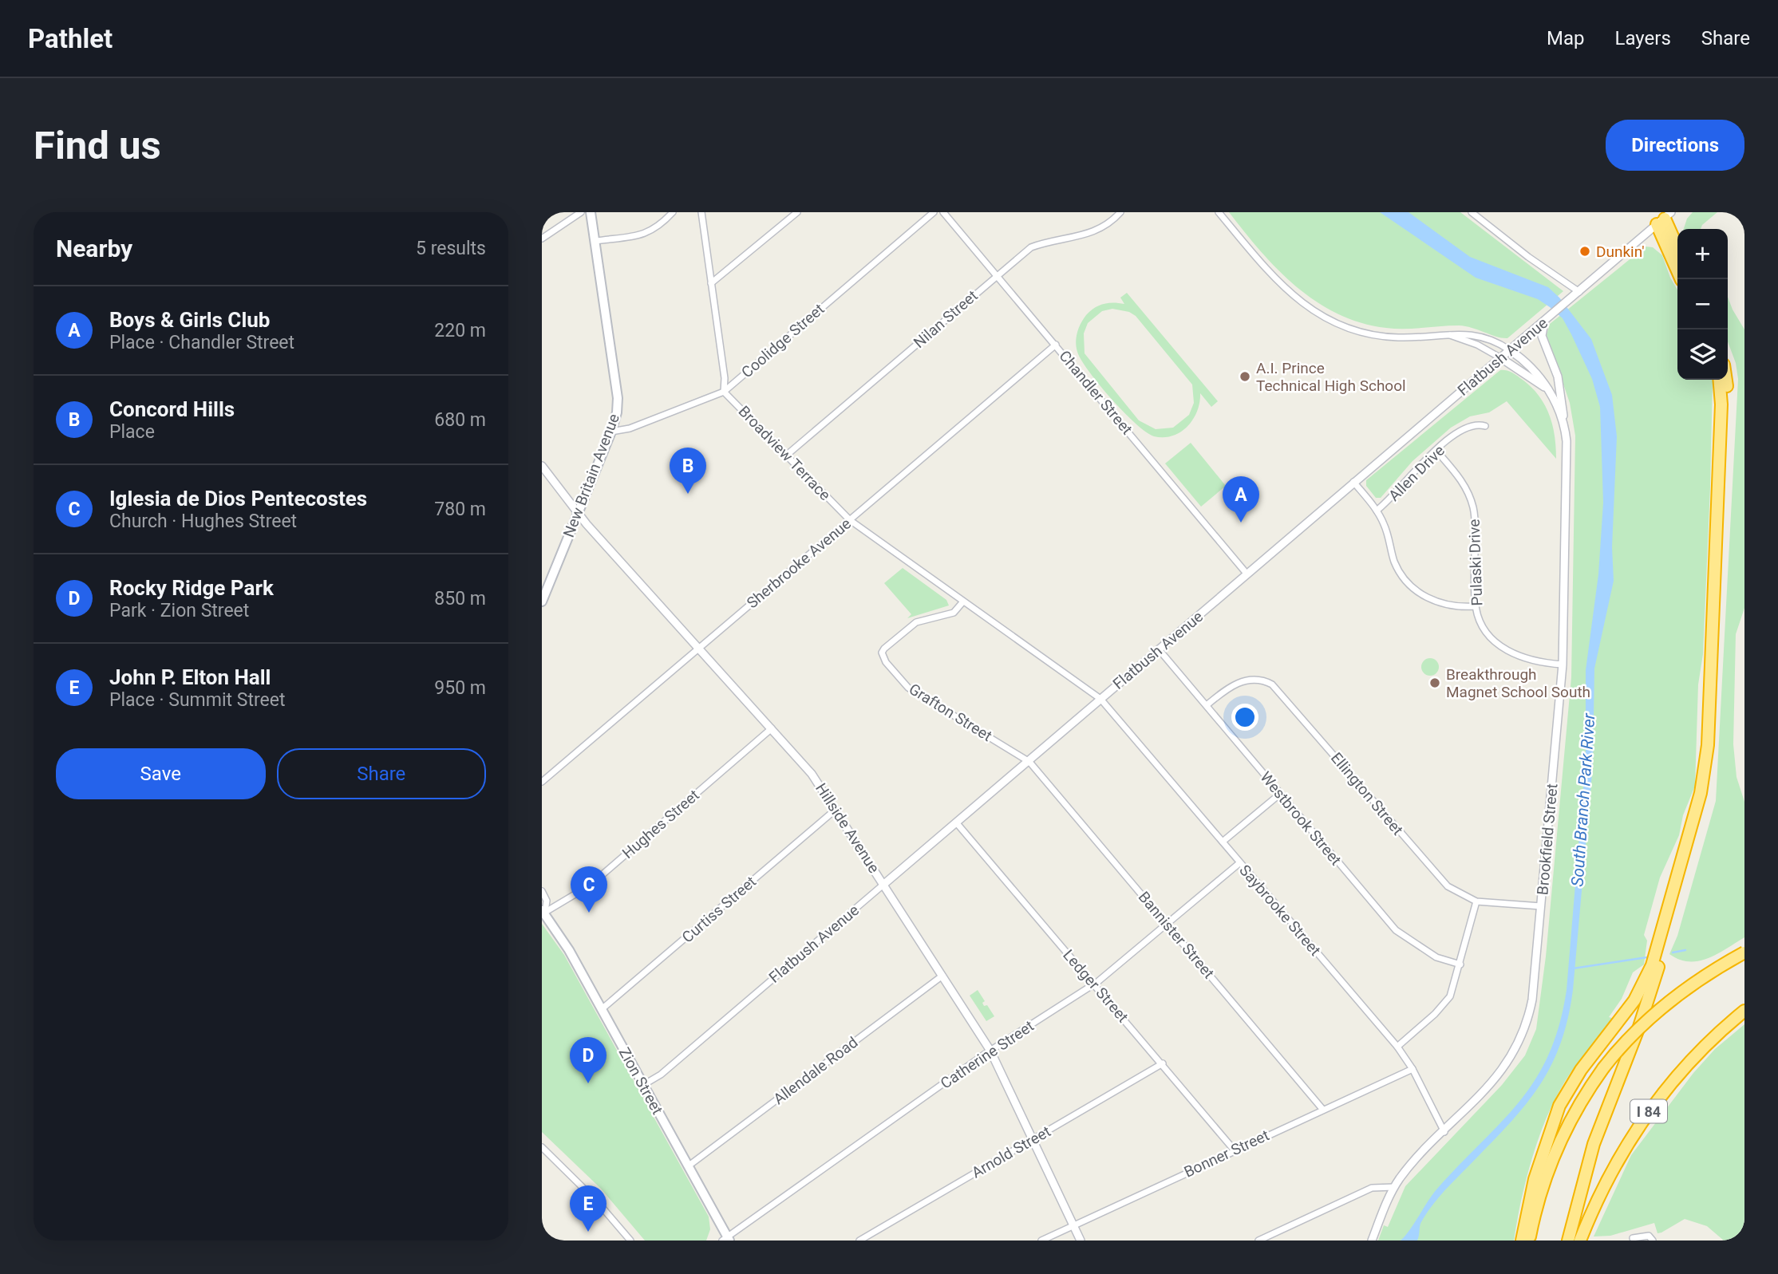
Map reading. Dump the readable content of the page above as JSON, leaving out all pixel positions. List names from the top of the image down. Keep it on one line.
{"streets":{"highway":["I 84"],"main road":["New Britain Avenue","Zion Street"],"street":["Nilan Street","Coolidge Street","Flatbush Avenue","Chandler Street","Broadview Terrace","Allen Drive","Pulaski Drive","Sherbrooke Avenue","Grafton Street","Ellington Street","Westbrook Street","Hughes Street","Hillside Avenue","Brookfield Street","Curtiss Street","Saybrooke Street","Bannister Street","Ledger Street","Catherine Street","Allendale Road","Arnold Street","Bonner Street"]},"crossings":[["Nilan Street","Chandler Street"],["Nilan Street","Broadview Terrace"],["Coolidge Street","Broadview Terrace"],["Coolidge Street","New Britain Avenue"],["Flatbush Avenue","Chandler Street"],["Flatbush Avenue","Broadview Terrace"],["Flatbush Avenue","Grafton Street"],["Flatbush Avenue","Westbrook Street"],["Flatbush Avenue","Hillside Avenue"],["Flatbush Avenue","Brookfield Street"],["Flatbush Avenue","Saybrooke Street"],["Flatbush Avenue","Bannister Street"],["Flatbush Avenue","Ledger Street"],["Flatbush Avenue","Zion Street"],["Chandler Street","Sherbrooke Avenue"],["Broadview Terrace","Sherbrooke Avenue"],["Broadview Terrace","Grafton Street"],["Broadview Terrace","Saybrooke Street"],["Allen Drive","Pulaski Drive"],["New Britain Avenue","Hillside Avenue"],["Pulaski Drive","Brookfield Street"],["Sherbrooke Avenue","Hillside Avenue"],["Grafton Street","Bannister Street"],["Ellington Street","Westbrook Street"],["Ellington Street","Brookfield Street"],["Hughes Street","Hillside Avenue"],["Hughes Street","Zion Street"],["Hillside Avenue","Curtiss Street"],["Hillside Avenue","Catherine Street"],["Hillside Avenue","Allendale Road"],["Hillside Avenue","Arnold Street"],["Hillside Avenue","Bonner Street"],["Brookfield Street","Saybrooke Street"],["Curtiss Street","Zion Street"],["Saybrooke Street","Catherine Street"],["Saybrooke Street","Bonner Street"],["Bannister Street","Catherine Street"],["Bannister Street","Bonner Street"],["Ledger Street","Catherine Street"],["Ledger Street","Arnold Street"],["Ledger Street","Bonner Street"],["Catherine Street","Zion Street"],["Allendale Road","Zion Street"]],"water":["South Branch Park River"],"places":["Dunkin'","A.I. Prince Technical High School","Breakthrough Magnet School South"],"page":{"header":"Pathlet","nav":["Map","Layers","Share"],"buttons":["Directions",["Save","Share"]],"title":"Find us","heading":["Nearby","5 results"],"map_buttons":["+","−"],"list":[{"mark":"A","name":"Boys & Girls Club","note":"Place · Chandler Street","value":"220 m"},{"mark":"B","name":"Concord Hills","note":"Place","value":"680 m"},{"mark":"C","name":"Iglesia de Dios Pentecostes","note":"Church · Hughes Street","value":"780 m"},{"mark":"D","name":"Rocky Ridge Park","note":"Park · Zion Street","value":"850 m"},{"mark":"E","name":"John P. Elton Hall","note":"Place · Summit Street","value":"950 m"}],"pins":["B","A","C","D","E"]}}
